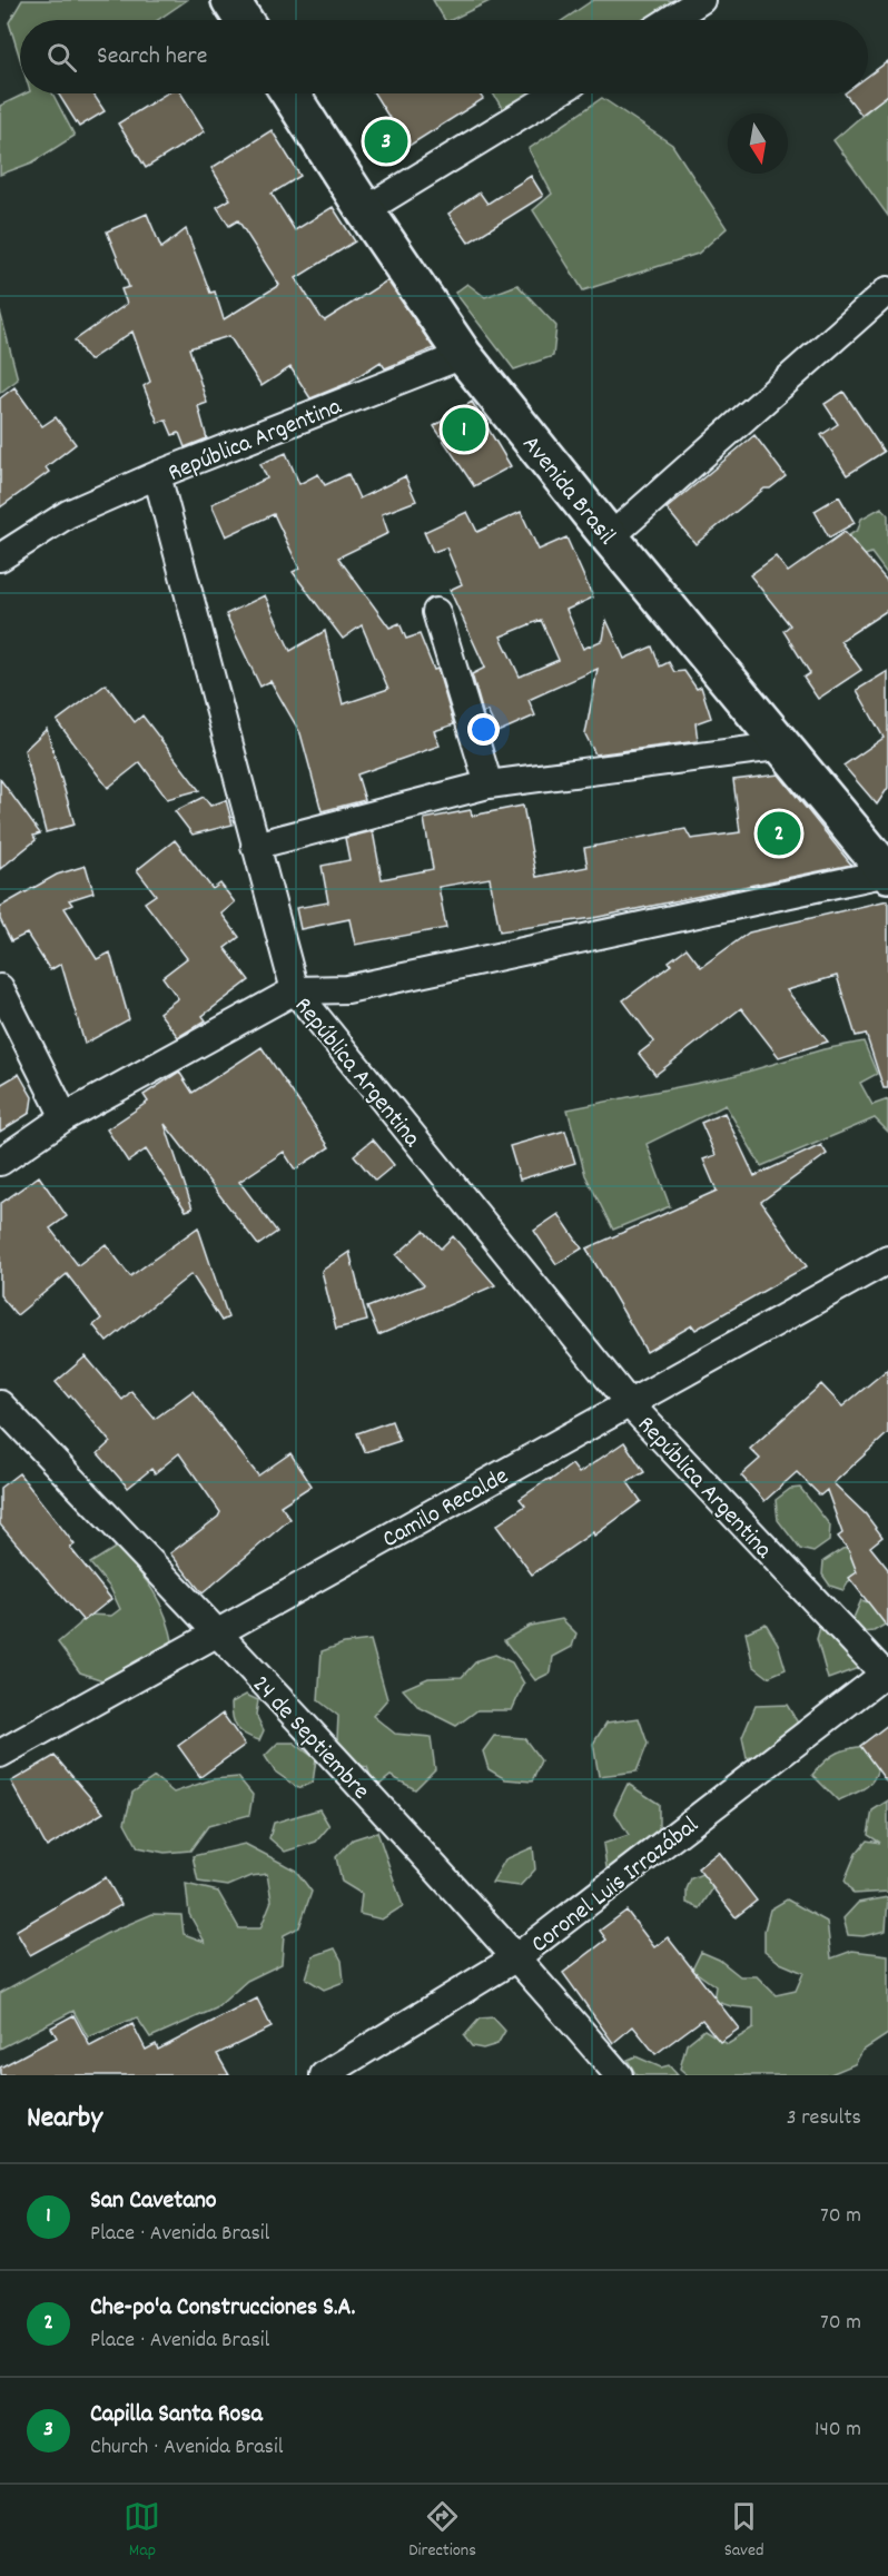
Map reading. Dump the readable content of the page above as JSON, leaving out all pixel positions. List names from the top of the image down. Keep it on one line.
{"streets":{"street":["República Argentina","Avenida Brasil","Camilo Recalde","24 de Septiembre","Coronel Luis Irrazábal"]},"crossings":[["República Argentina","Avenida Brasil"],["República Argentina","Camilo Recalde"],["República Argentina","Coronel Luis Irrazábal"],["Camilo Recalde","24 de Septiembre"],["24 de Septiembre","Coronel Luis Irrazábal"]],"north":"bottom","page":{"search":"Search here","pins":["3","1","2"],"heading":["Nearby","3 results"],"list":[{"mark":"1","name":"San Cavetano","note":"Place · Avenida Brasil","value":"70 m"},{"mark":"2","name":"Che-po'a Construcciones S.A.","note":"Place · Avenida Brasil","value":"70 m"},{"mark":"3","name":"Capilla Santa Rosa","note":"Church · Avenida Brasil","value":"140 m"}],"nav":["Map","Directions","Saved"]}}
